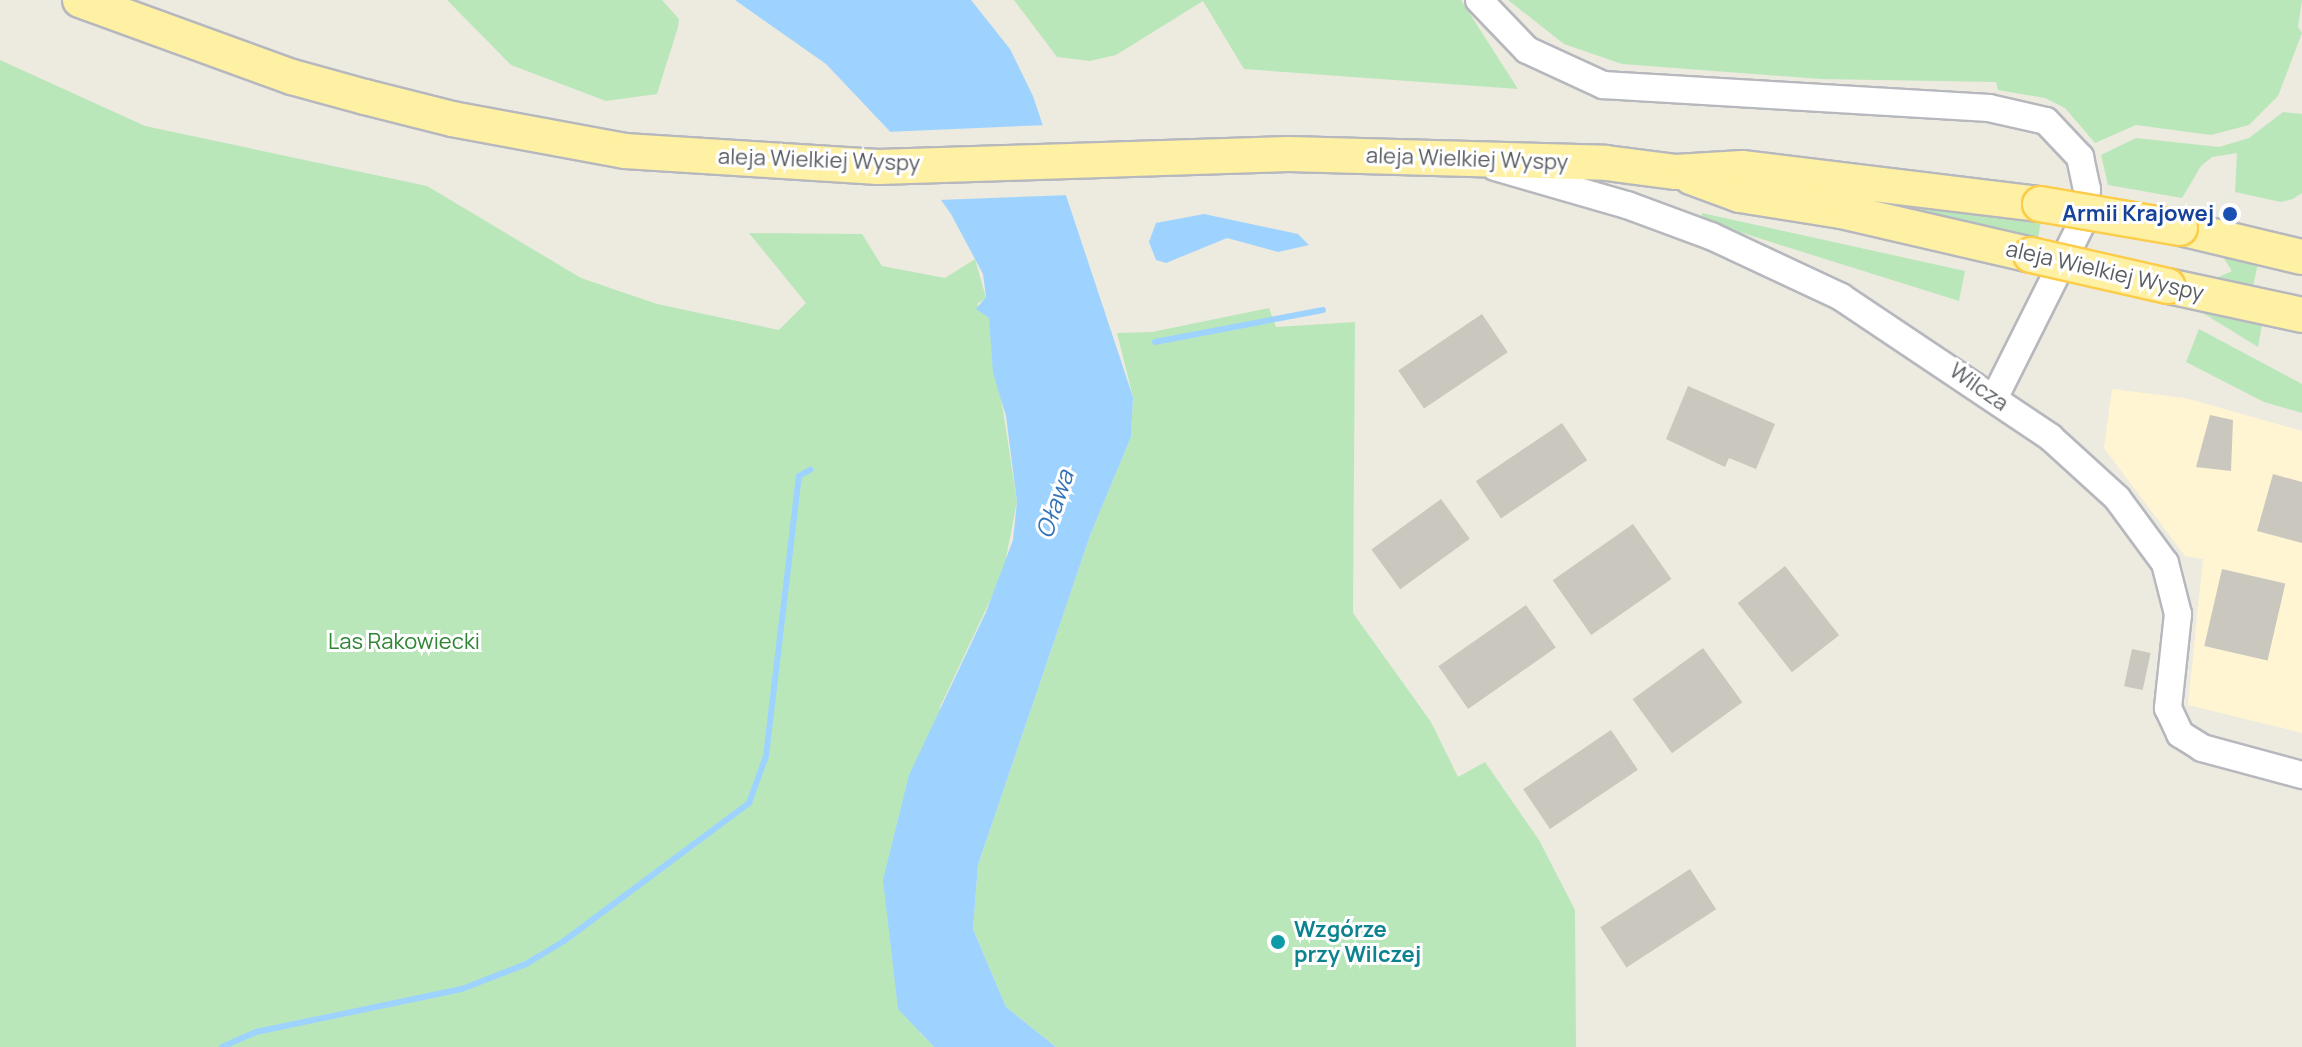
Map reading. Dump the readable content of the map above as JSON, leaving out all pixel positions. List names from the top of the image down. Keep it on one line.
{"streets":{"main road":["aleja Wielkiej Wyspy"],"street":["Wilcza"]},"crossings":[["aleja Wielkiej Wyspy","Wilcza"]],"water":["Oława"],"parks":["Las Rakowiecki"],"places":["Armii Krajowej","Wzgórze przy Wilczej"]}
